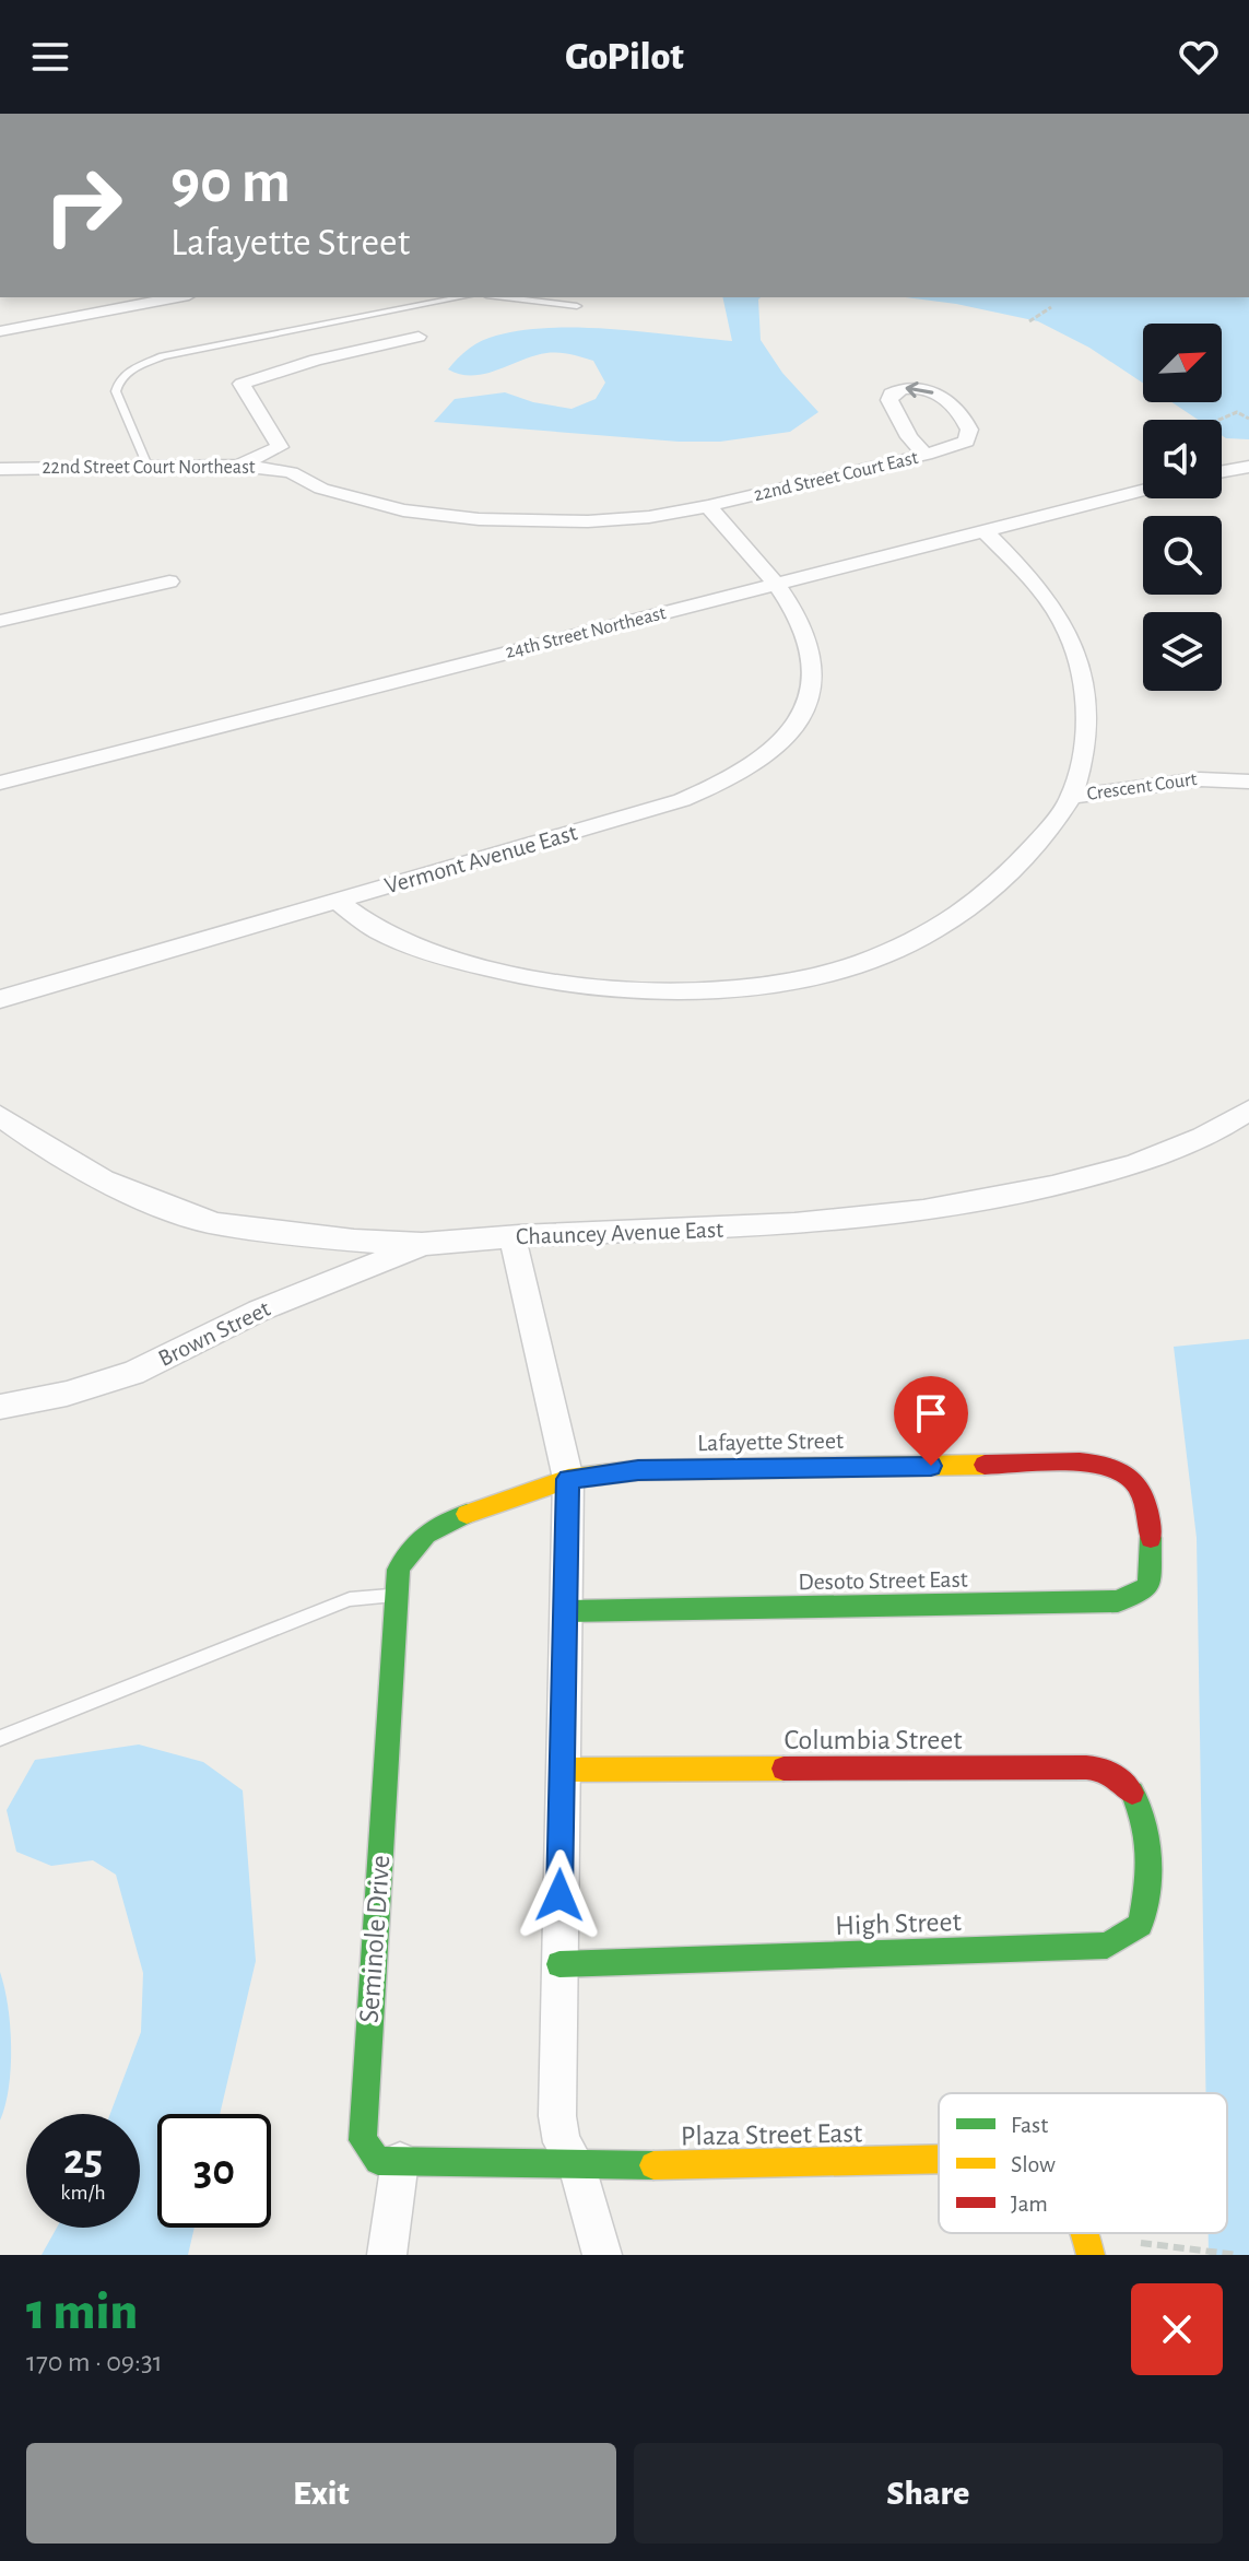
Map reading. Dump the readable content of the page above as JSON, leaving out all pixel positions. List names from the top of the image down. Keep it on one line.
{"streets":{"street":["22nd Street Court Northeast","22nd Street Court East","24th Street Northeast","Crescent Court","Vermont Avenue East","Chauncey Avenue East","Brown Street","Lafayette Street","Desoto Street East","Columbia Street","High Street","Seminole Drive","Plaza Street East"]},"crossings":[["22nd Street Court Northeast","22nd Street Court East"],["22nd Street Court Northeast","Vermont Avenue East"],["22nd Street Court East","Vermont Avenue East"],["24th Street Northeast","Crescent Court"],["24th Street Northeast","Vermont Avenue East"],["Chauncey Avenue East","Brown Street"],["Lafayette Street","Desoto Street East"],["Lafayette Street","Seminole Drive"],["Columbia Street","High Street"],["Seminole Drive","Plaza Street East"]],"legend":["Fast","Slow","Jam"],"north":"top right","page":{"header":"GoPilot","turn":["90 m","Lafayette Street"],"speed":"25 km/h","limit":"30","heading":["1 min","170 m · 09:31"],"buttons":["Exit","Share"]}}
